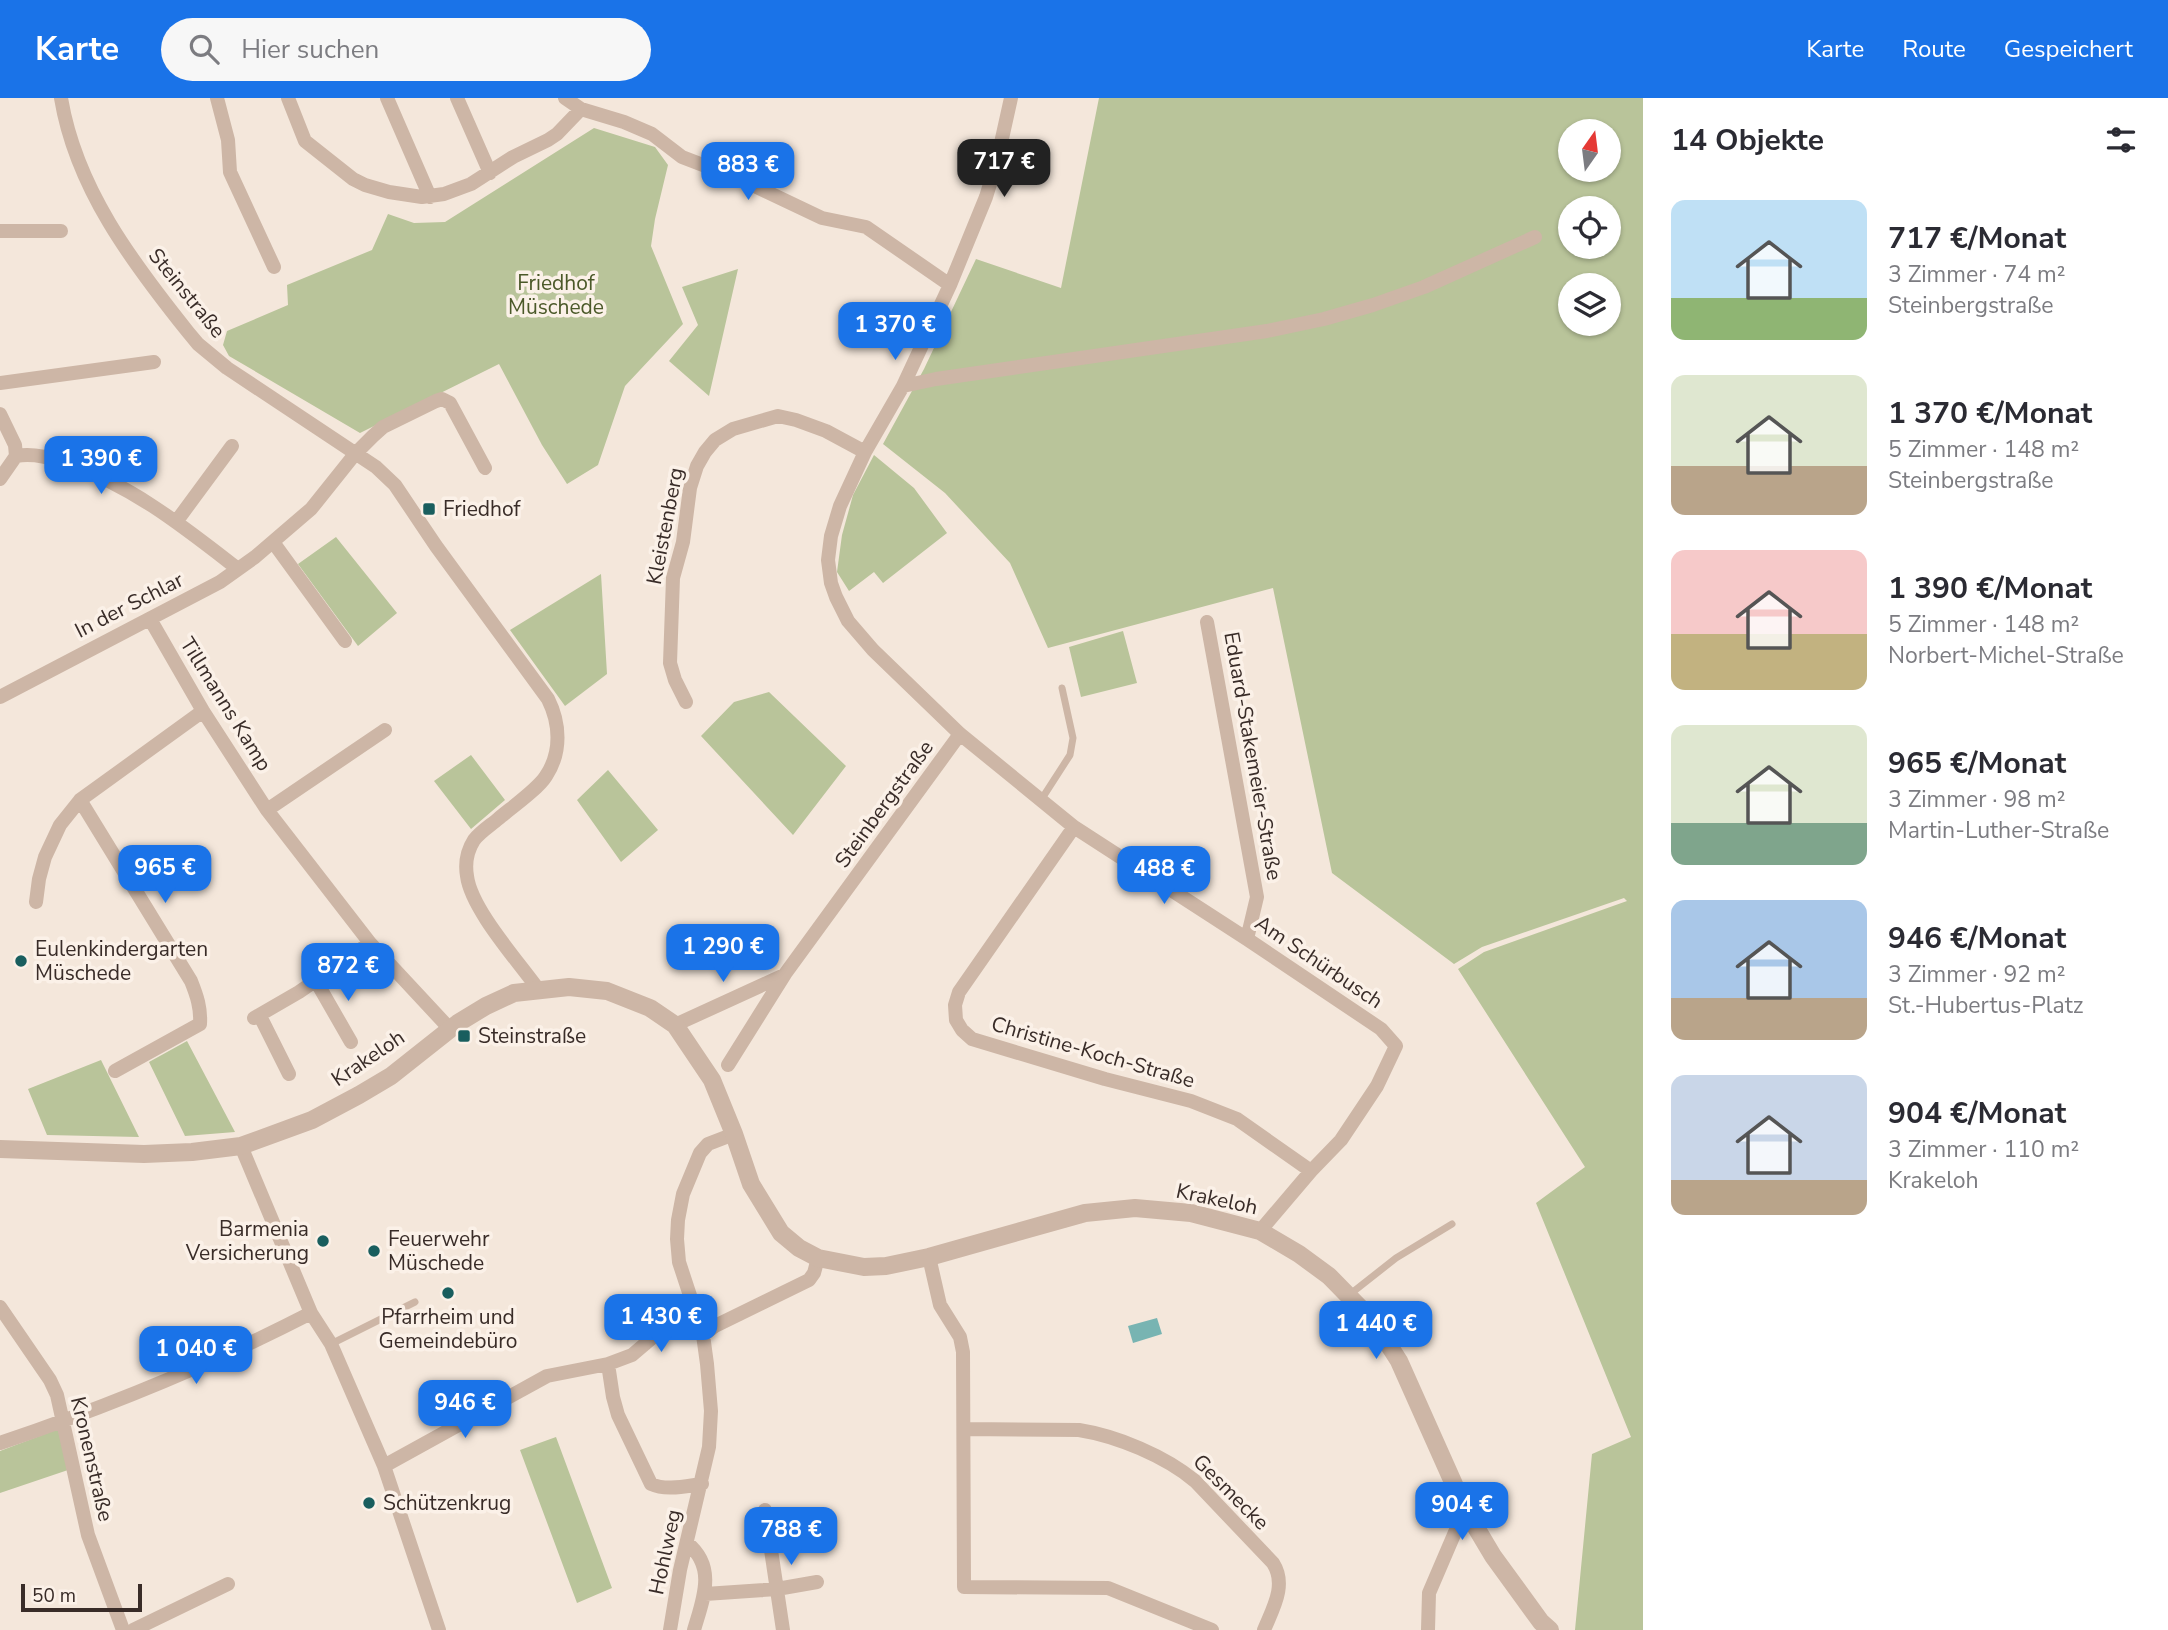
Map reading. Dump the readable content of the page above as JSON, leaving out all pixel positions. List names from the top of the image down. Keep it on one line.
{"streets":{"street":["Steinstraße","Kleistenberg","In der Schlar","Tillmanns Kamp","Eduard-Stakemeier-Straße","Steinbergstraße","Am Schürbusch","Christine-Koch-Straße","Krakeloh","Kronenstraße","Gesmecke","Hohlweg"]},"crossings":[["Steinstraße","In der Schlar"],["Steinstraße","Krakeloh"],["Kleistenberg","Steinbergstraße"],["In der Schlar","Tillmanns Kamp"],["Tillmanns Kamp","Krakeloh"],["Eduard-Stakemeier-Straße","Am Schürbusch"],["Steinbergstraße","Am Schürbusch"],["Steinbergstraße","Krakeloh"],["Am Schürbusch","Christine-Koch-Straße"],["Krakeloh","Hohlweg"]],"parks":["Friedhof Müschede"],"places":{"transit":["Friedhof","Steinstraße"],"other":["Eulenkindergarten Müschede","Barmenia Versicherung","Feuerwehr Müschede","Pfarrheim und Gemeindebüro","Schützenkrug"]},"scale_bar":"50 m","north":"top","page":{"header":"Karte","search":"Hier suchen","nav":["Karte","Route","Gespeichert"],"heading":"14 Objekte","price":["717 €","883 €","1 370 €","1 390 €","965 €","488 €","1 290 €","872 €","1 430 €","1 440 €","1 040 €","946 €","904 €","788 €"],"list":[{"name":"717 €/Monat","note":"3 Zimmer · 74 m² · Steinbergstraße"},{"name":"1 370 €/Monat","note":"5 Zimmer · 148 m² · Steinbergstraße"},{"name":"1 390 €/Monat","note":"5 Zimmer · 148 m² · Norbert-Michel-Straße"},{"name":"965 €/Monat","note":"3 Zimmer · 98 m² · Martin-Luther-Straße"},{"name":"946 €/Monat","note":"3 Zimmer · 92 m² · St.-Hubertus-Platz"},{"name":"904 €/Monat","note":"3 Zimmer · 110 m² · Krakeloh"}],"scale":"50 m"}}
